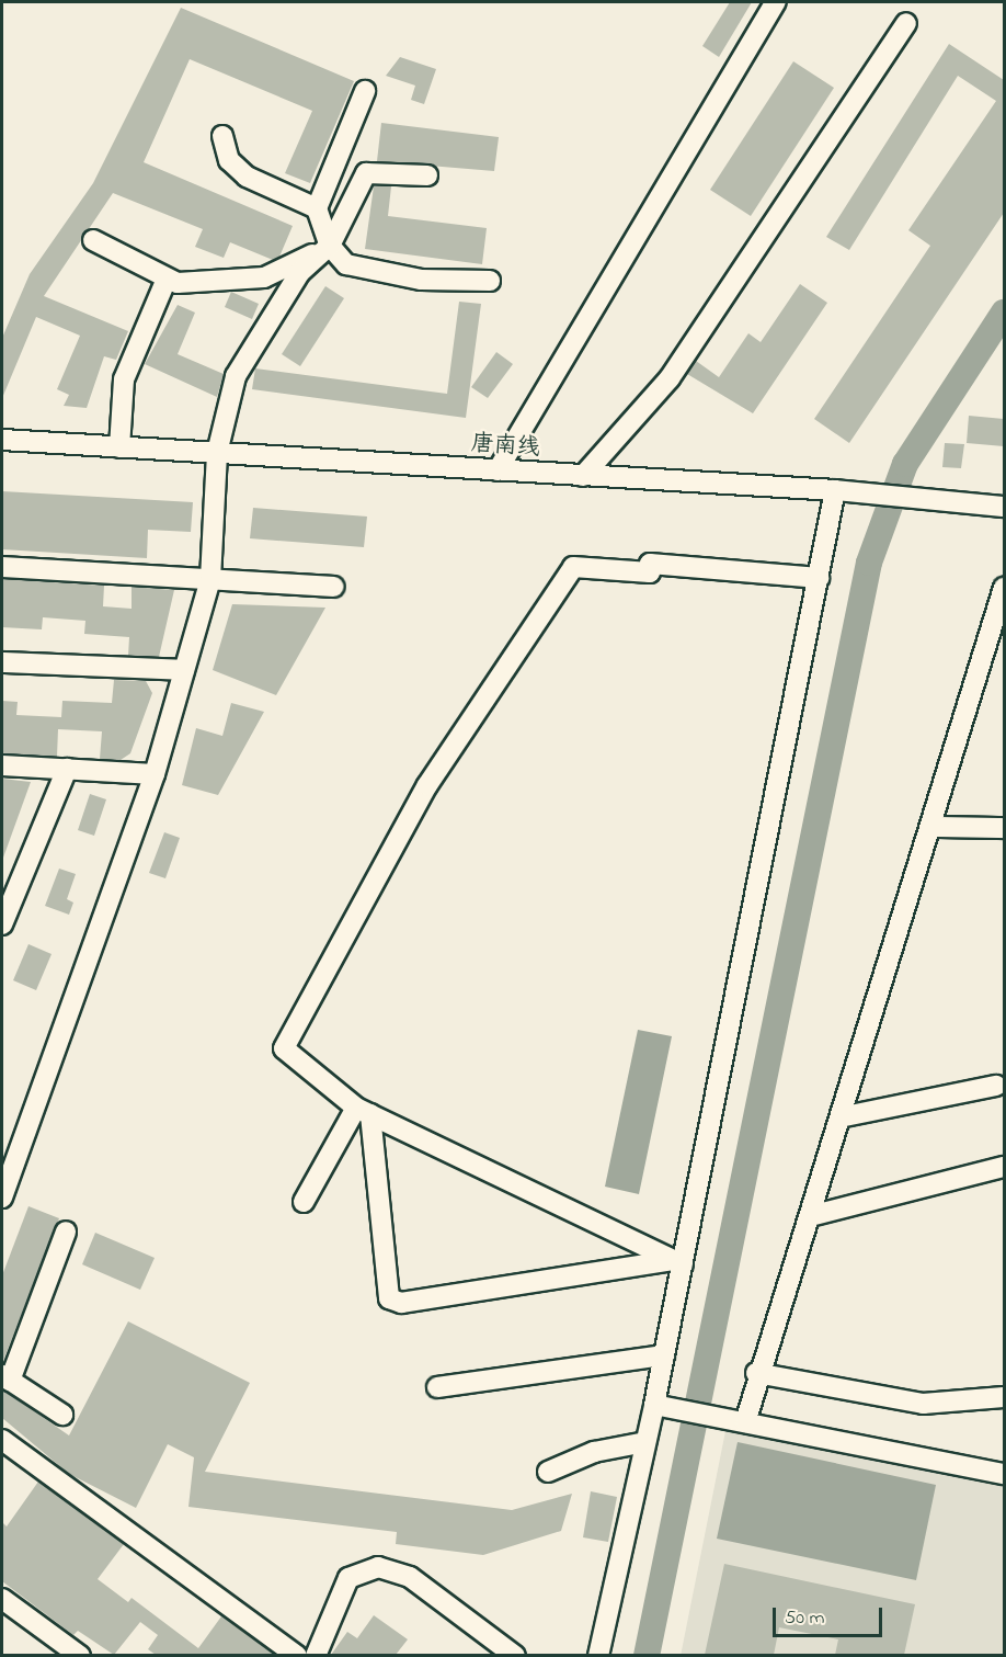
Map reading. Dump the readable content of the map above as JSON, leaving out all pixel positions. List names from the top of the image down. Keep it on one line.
{"streets":{"street":["唐南线"]},"scale_bar":"50 m"}
